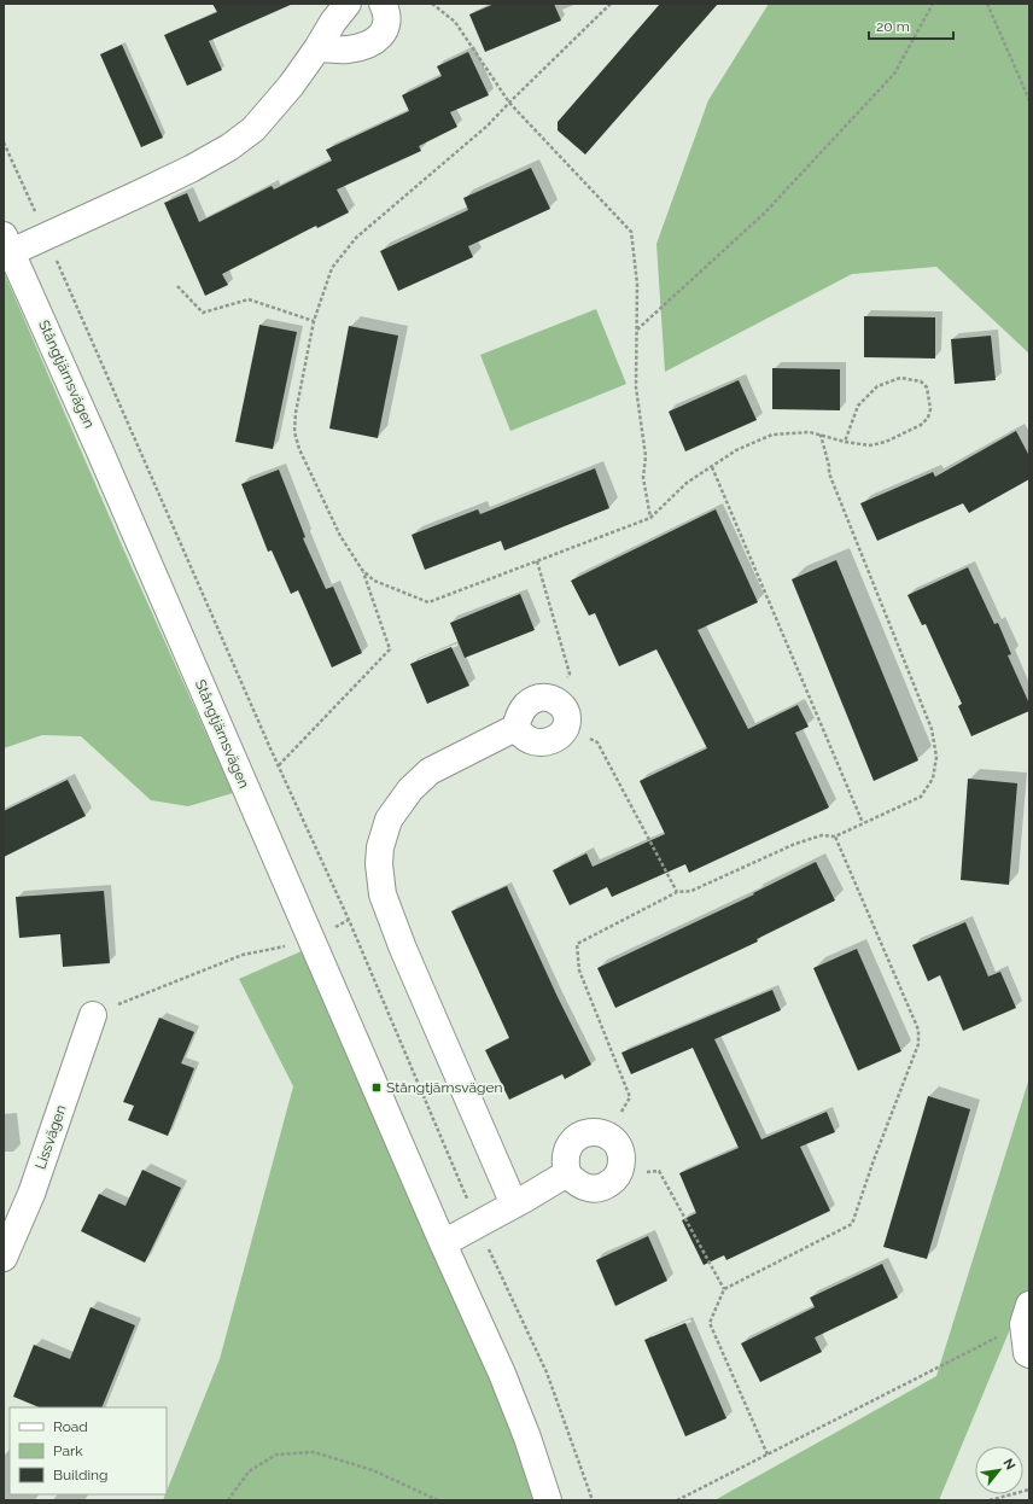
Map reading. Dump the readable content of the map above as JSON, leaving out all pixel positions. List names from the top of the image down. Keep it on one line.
{"streets":{"street":["Stångtjärnsvägen","Lissvägen"]},"places":{"transit":["Stångtjärnsvägen"]},"legend":["Road","Park","Building"],"scale_bar":"20 m","north":"top right"}
